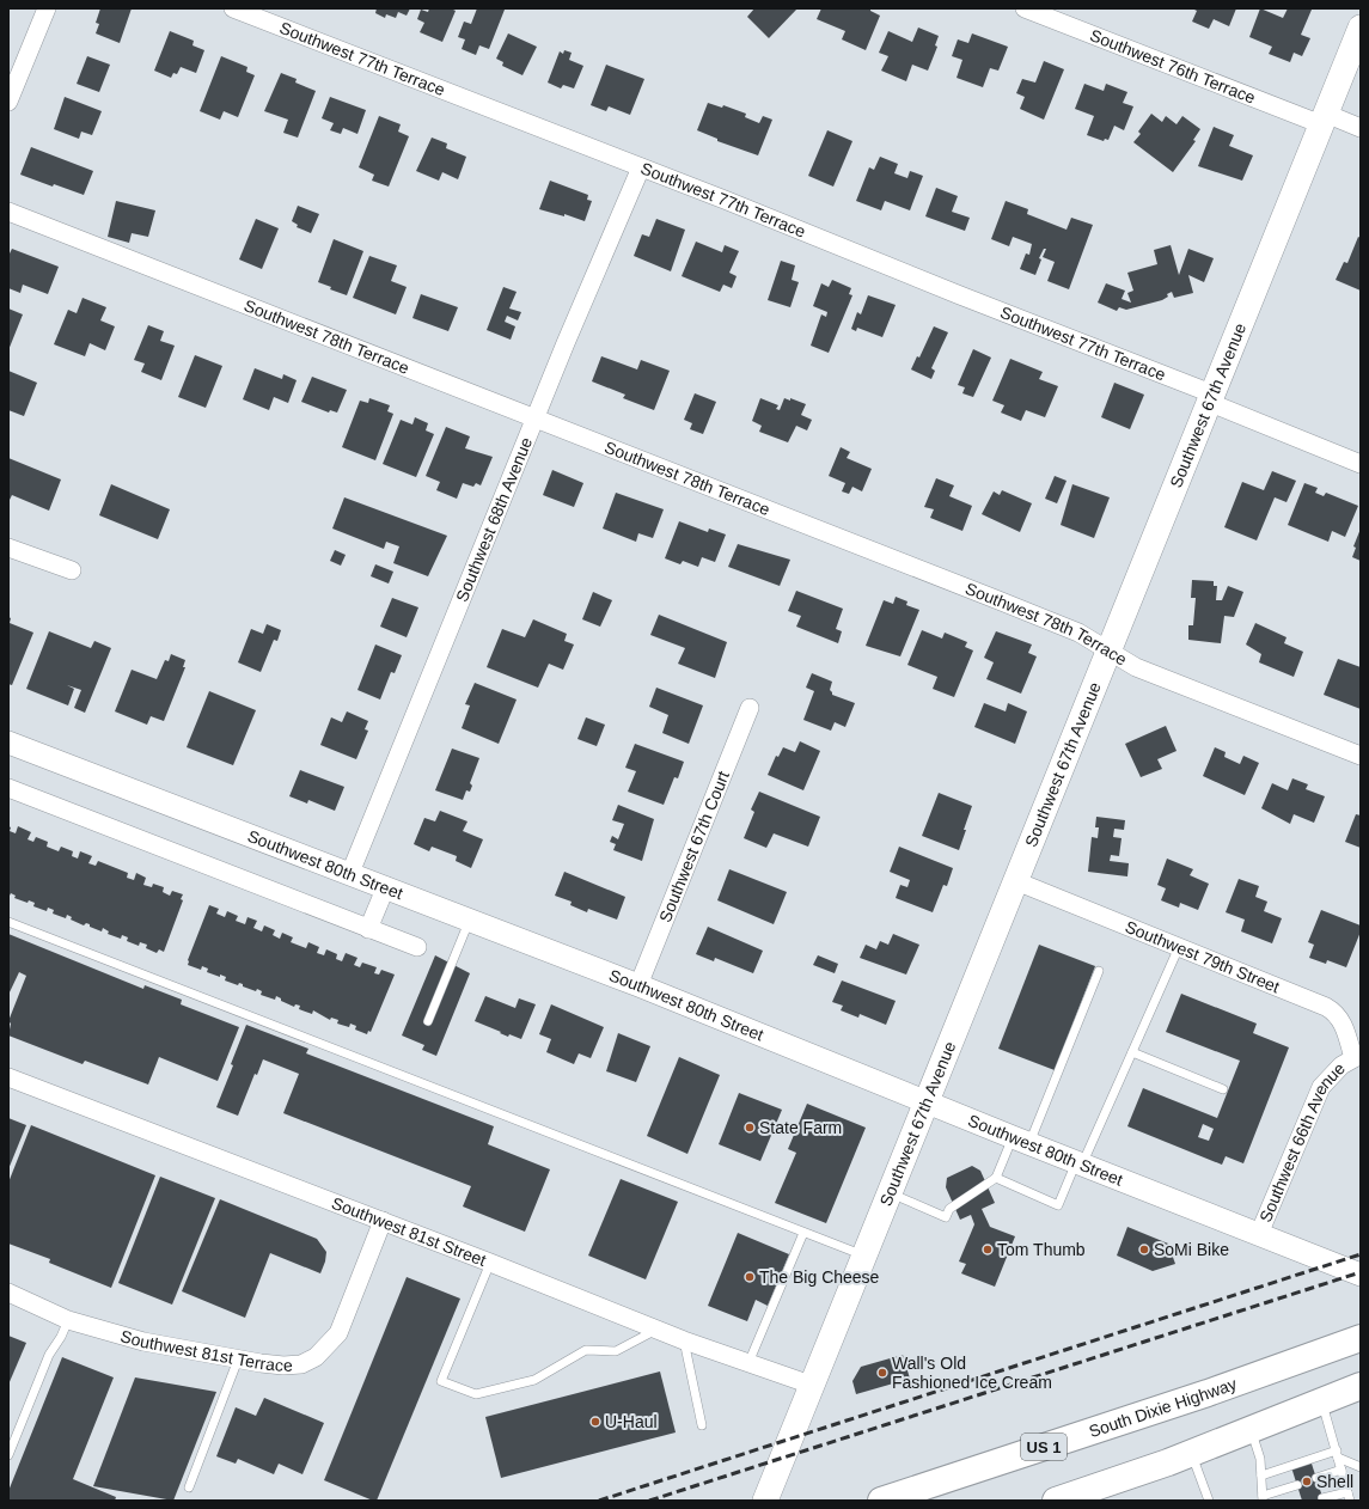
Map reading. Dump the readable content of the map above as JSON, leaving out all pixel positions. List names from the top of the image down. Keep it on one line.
{"streets":{"highway":["South Dixie Highway","US 1"],"main road":["Southwest 67th Avenue"],"street":["Southwest 77th Terrace","Southwest 76th Terrace","Southwest 78th Terrace","Southwest 68th Avenue","Southwest 67th Court","Southwest 80th Street","Southwest 79th Street","Southwest 66th Avenue","Southwest 81st Street","Southwest 81st Terrace"]},"crossings":[["Southwest 77th Terrace","Southwest 67th Avenue"],["Southwest 77th Terrace","Southwest 68th Avenue"],["Southwest 76th Terrace","Southwest 67th Avenue"],["Southwest 78th Terrace","Southwest 67th Avenue"],["Southwest 78th Terrace","Southwest 68th Avenue"],["Southwest 67th Avenue","Southwest 80th Street"],["Southwest 67th Avenue","Southwest 79th Street"],["Southwest 67th Avenue","Southwest 81st Street"],["Southwest 68th Avenue","Southwest 80th Street"],["Southwest 67th Court","Southwest 80th Street"],["Southwest 80th Street","Southwest 66th Avenue"],["Southwest 79th Street","Southwest 66th Avenue"],["Southwest 81st Street","Southwest 81st Terrace"]],"places":["State Farm","Tom Thumb","SoMi Bike","The Big Cheese","Wall's Old Fashioned Ice Cream","U-Haul","Shell"]}
